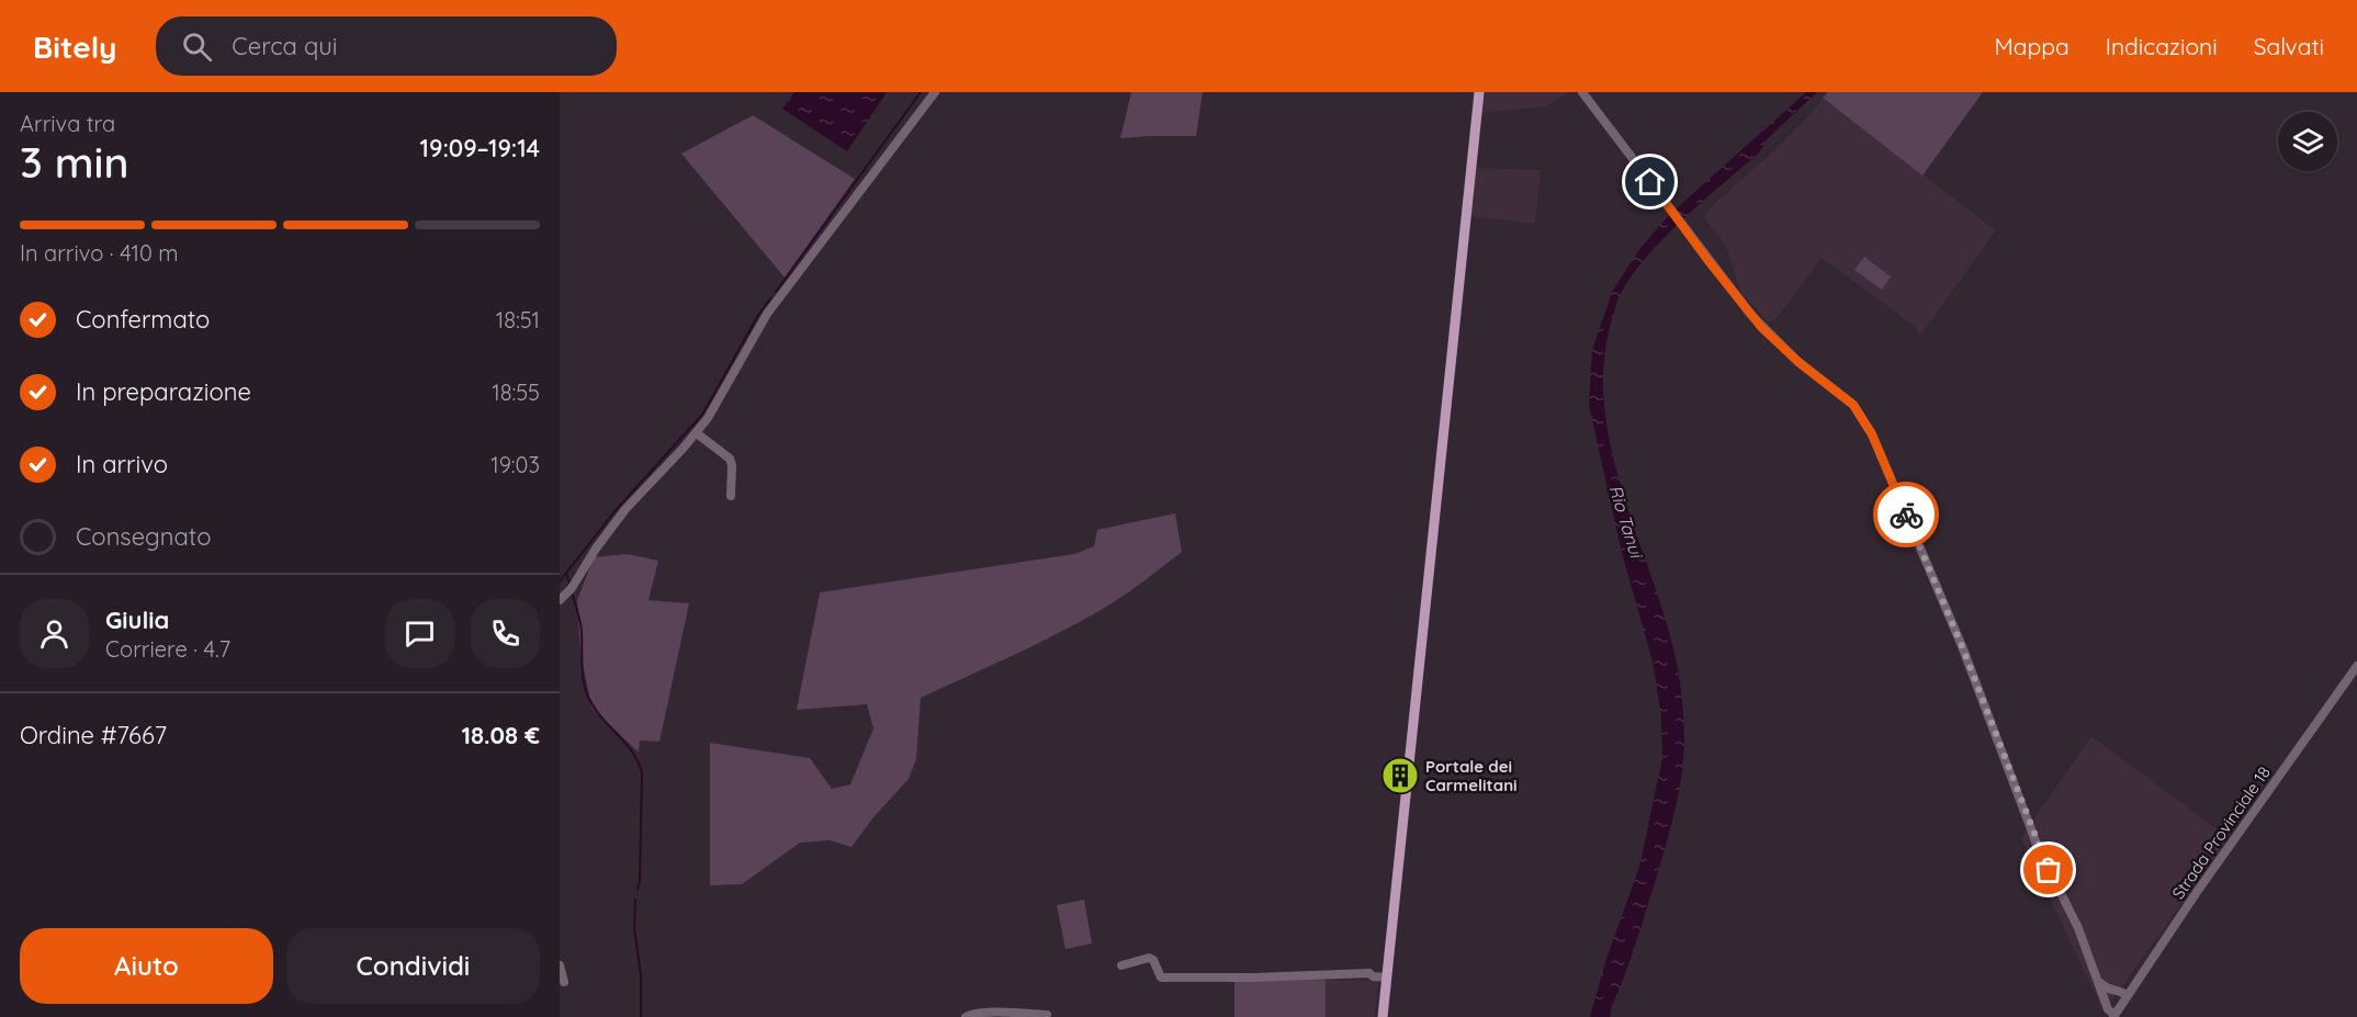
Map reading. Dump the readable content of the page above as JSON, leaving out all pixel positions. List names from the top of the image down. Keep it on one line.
{"streets":{"street":["Strada Provinciale 18"]},"water":["Rio Tanui"],"places":{"building":["Portale dei Carmelitani"]},"page":{"header":"Bitely","search":"Cerca qui","nav":["Mappa","Indicazioni","Salvati"],"heading":["3 min","Arriva tra","19:09–19:14"],"panel":["Giulia","Corriere · 4.7","Ordine #7667","18.08 €"],"bar":"In arrivo · 410 m","list":[["Confermato","18:51"],["In preparazione","18:55"],["In arrivo","19:03"],"Consegnato"],"buttons":["Aiuto","Condividi"]}}
